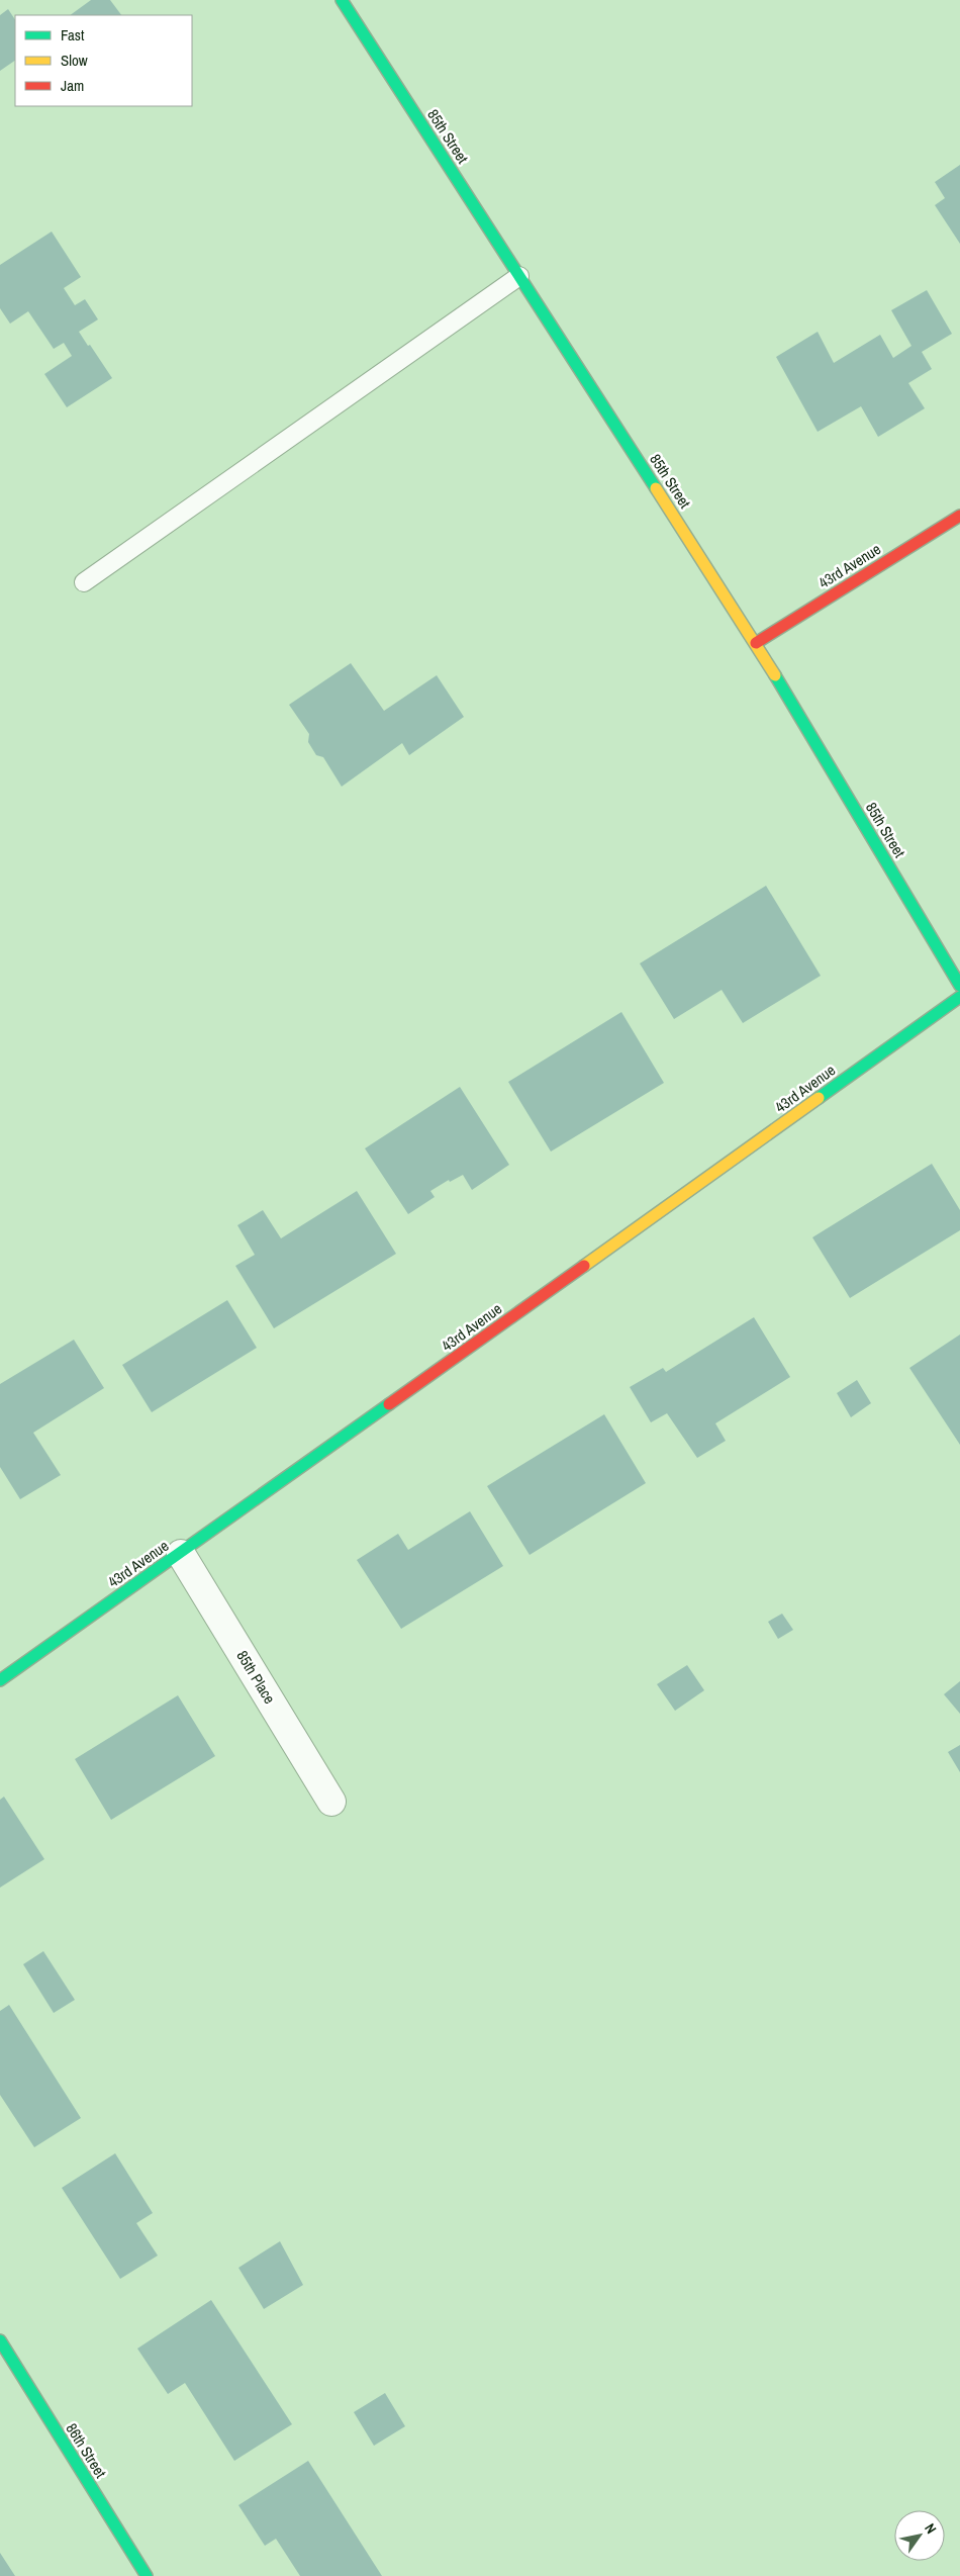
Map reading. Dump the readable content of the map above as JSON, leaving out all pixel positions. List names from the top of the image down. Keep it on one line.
{"streets":{"street":["85th Street","43rd Avenue","85th Place","86th Street"]},"crossings":[["85th Street","43rd Avenue"],["43rd Avenue","85th Place"]],"legend":["Fast","Slow","Jam"],"north":"top right"}
